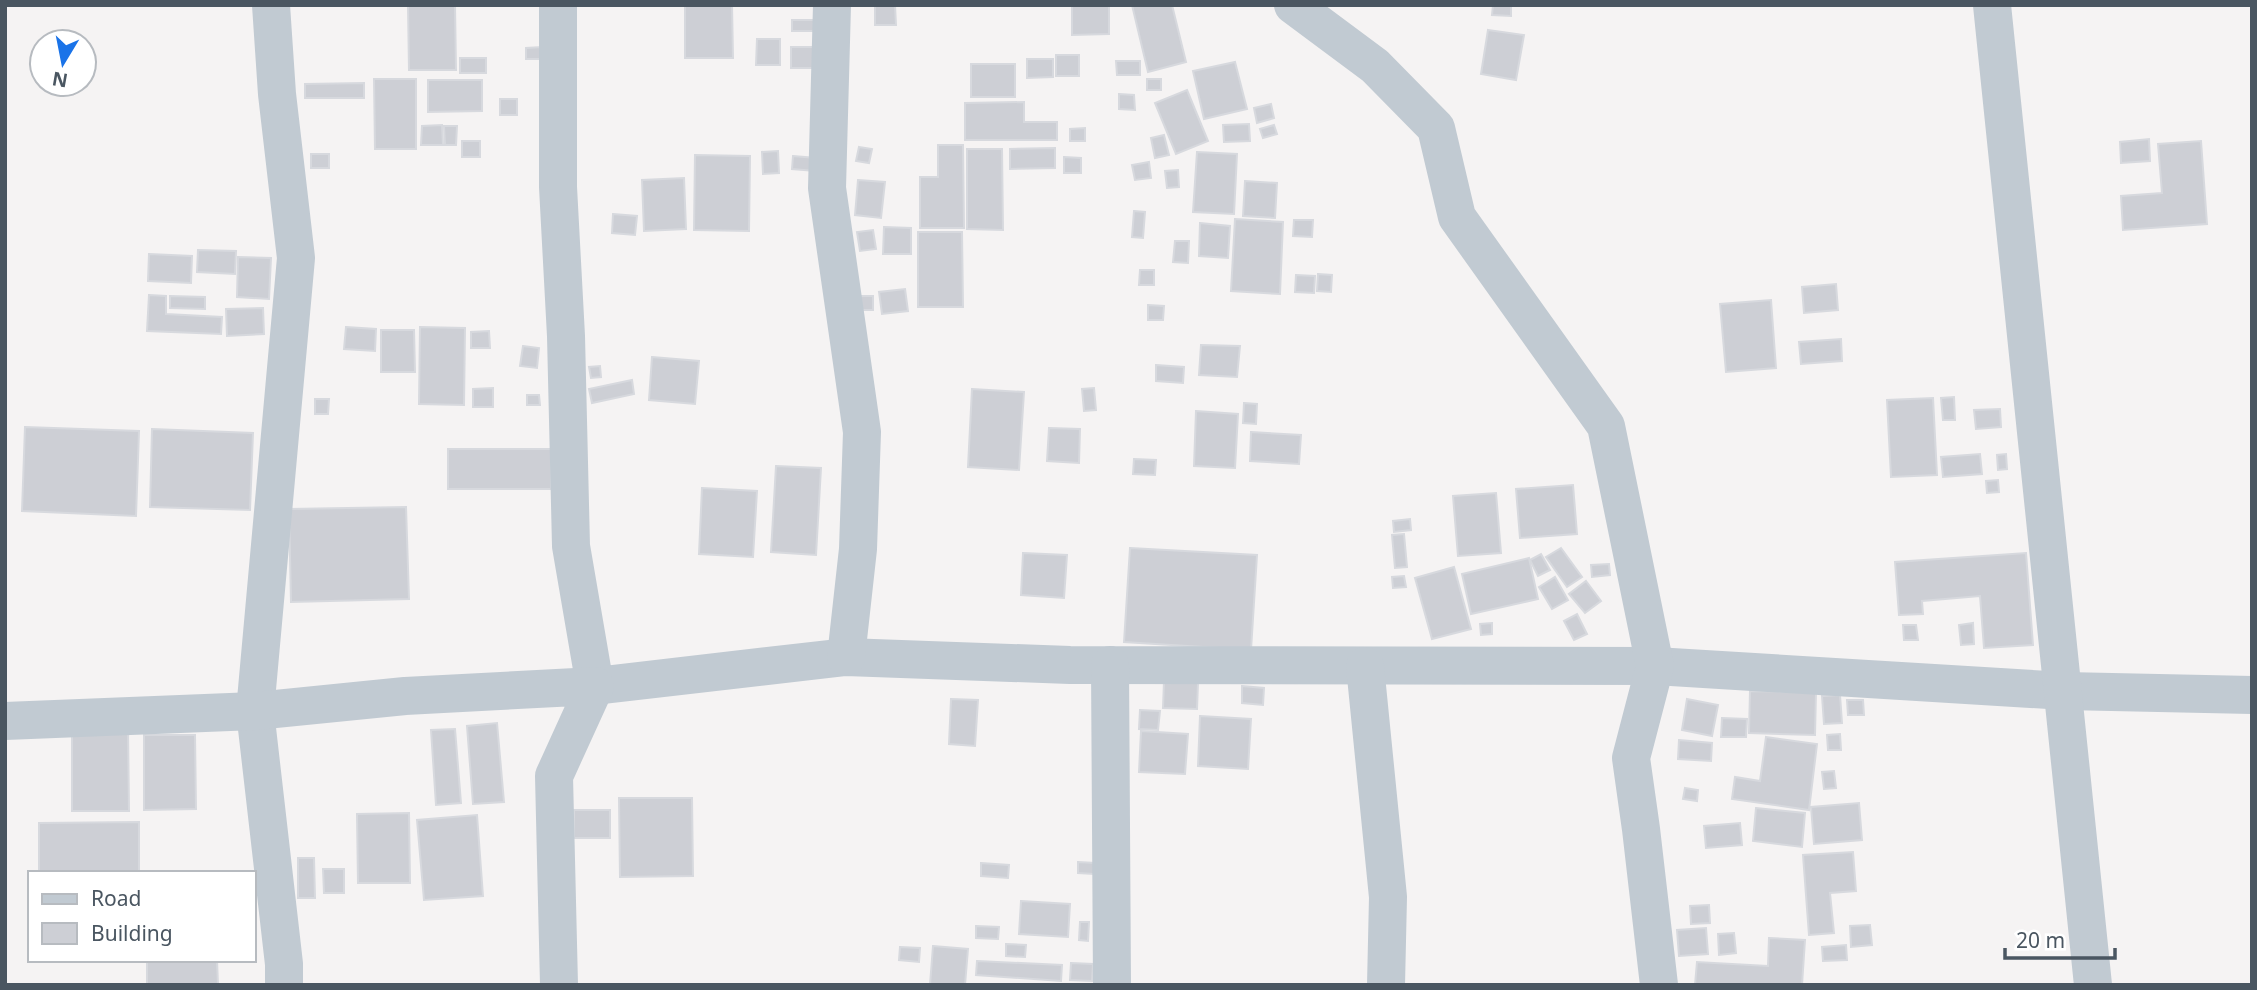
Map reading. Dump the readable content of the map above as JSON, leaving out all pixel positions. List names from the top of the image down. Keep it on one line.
{"legend":["Road","Building"],"scale_bar":"20 m","north":"bottom"}
